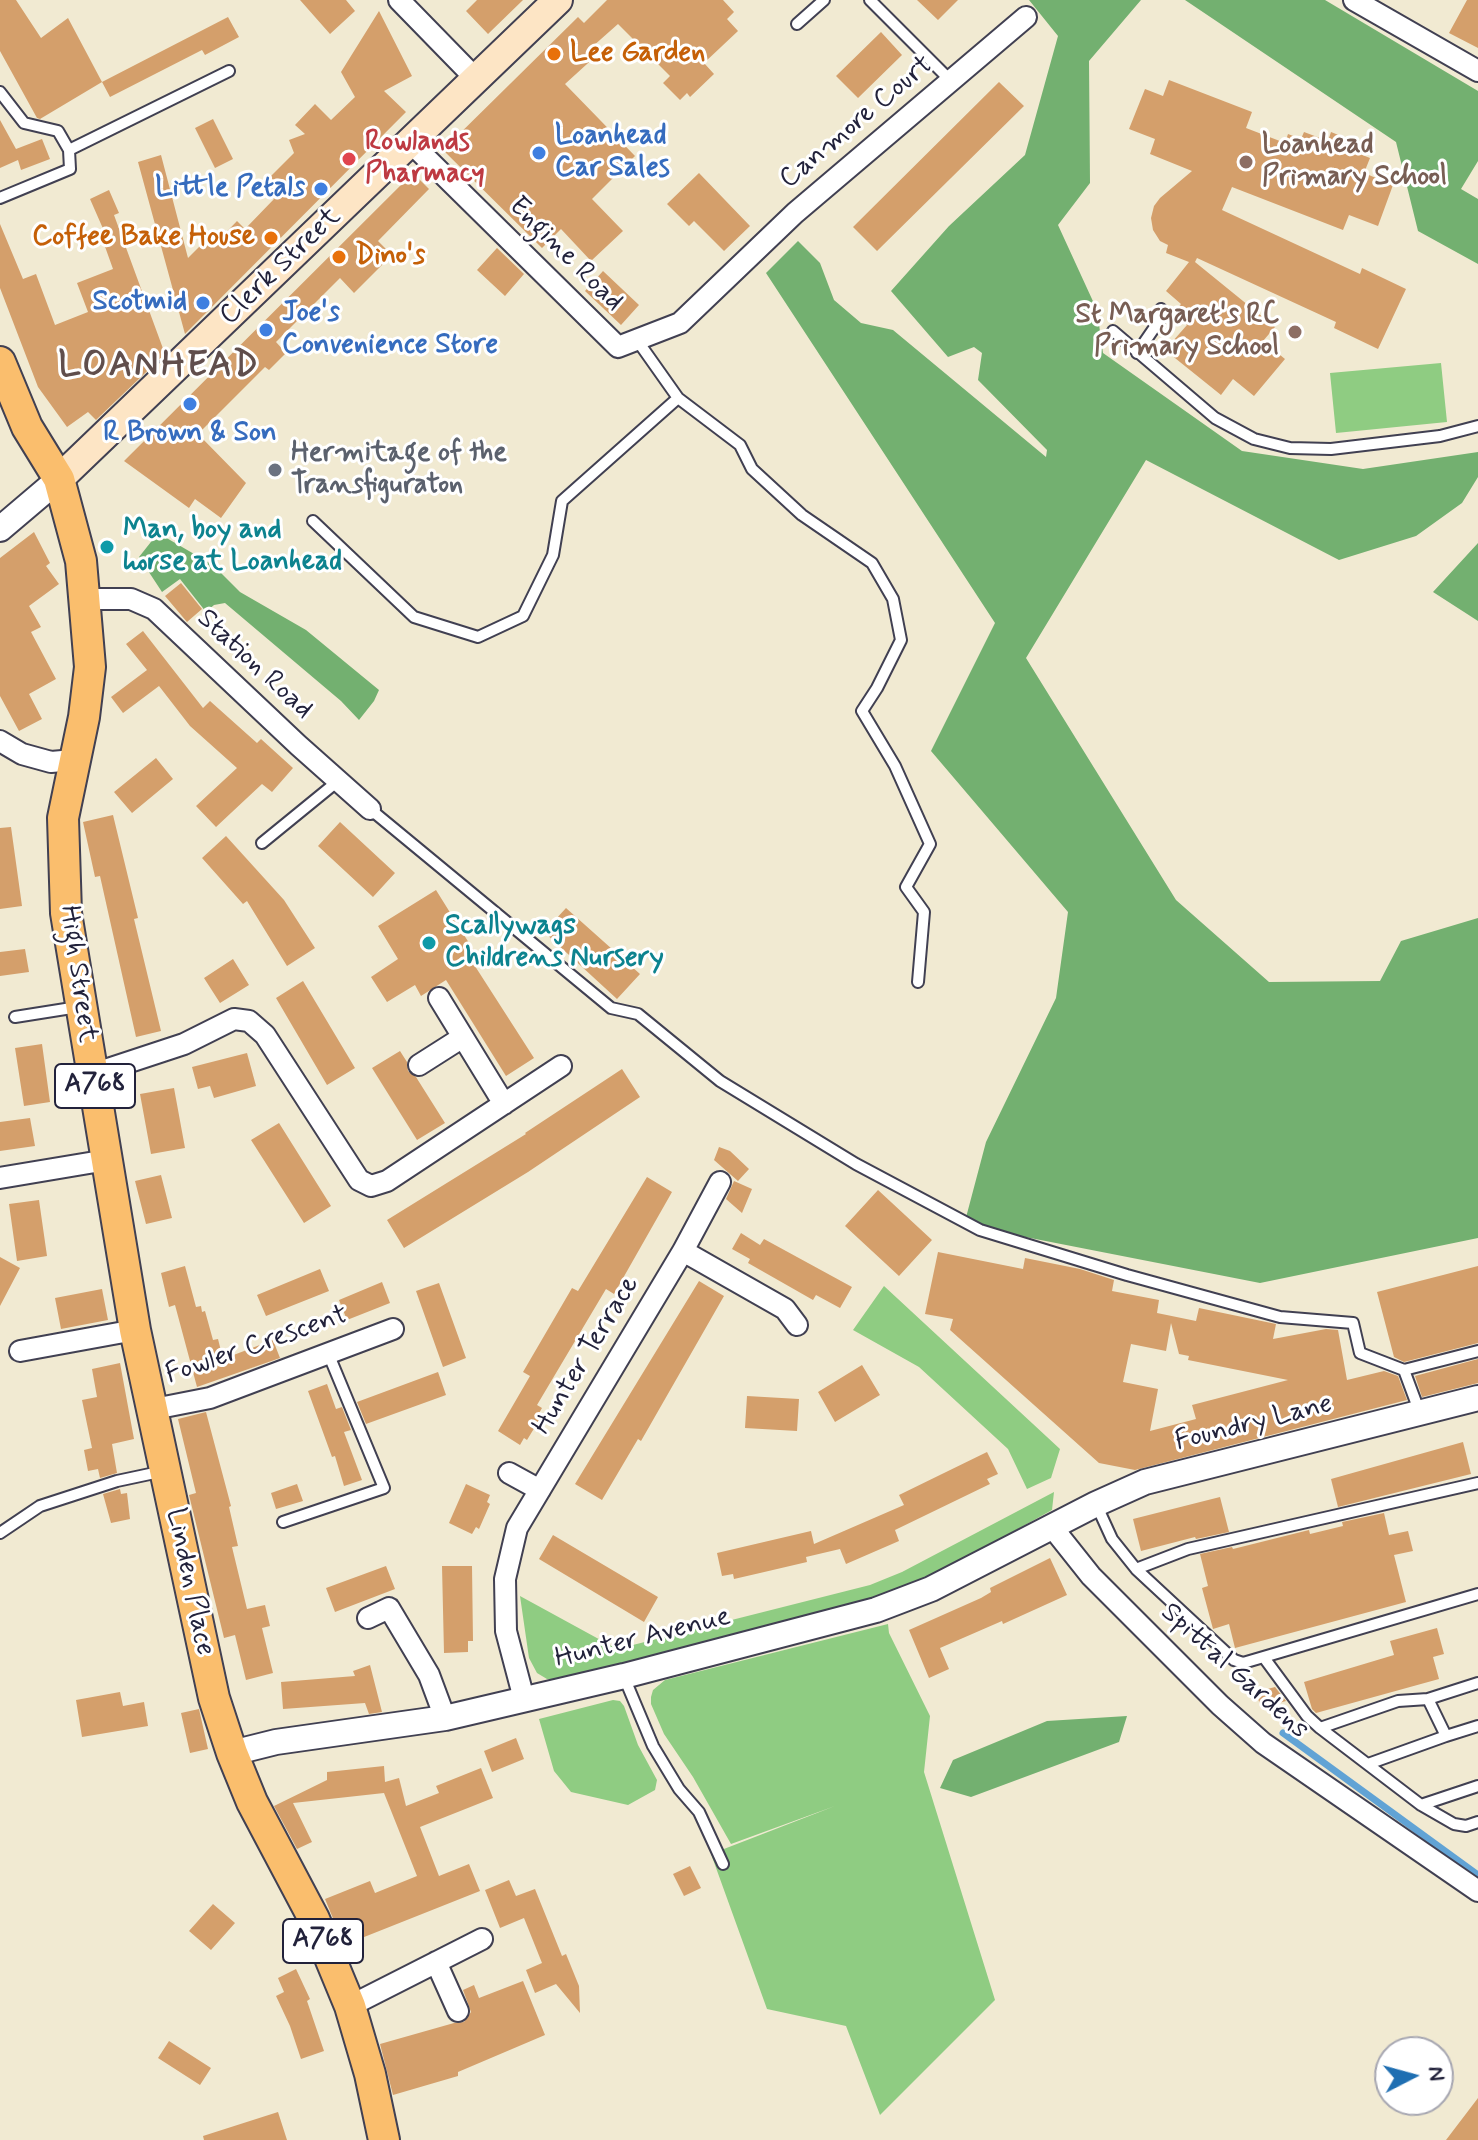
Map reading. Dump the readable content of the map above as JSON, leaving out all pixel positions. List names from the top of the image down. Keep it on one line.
{"streets":{"main road":["Clerk Street","High Street","A768","Linden Place"],"street":["Canmore Court","Engine Road","Station Road","Fowler Crescent","Hunter Terrace","Foundry Lane","Hunter Avenue","Spittal Gardens"]},"crossings":[["Canmore Court","Engine Road"],["Engine Road","Clerk Street"],["Clerk Street","High Street"],["Clerk Street","A768"],["Station Road","High Street"],["High Street","A768"],["High Street","Fowler Crescent"],["High Street","Linden Place"],["A768","Linden Place"],["A768","Hunter Avenue"],["Fowler Crescent","Linden Place"],["Hunter Terrace","Hunter Avenue"],["Foundry Lane","Hunter Avenue"],["Foundry Lane","Spittal Gardens"],["Linden Place","Hunter Avenue"],["Hunter Avenue","Spittal Gardens"]],"districts":["LOANHEAD"],"places":["Lee Garden","Loanhead Car Sales","Rowlands Pharmacy","Loanhead Primary School","Little Petals","Coffee Bake House","Dino's","Scotmid","Joe's Convenience Store","St Margaret's RC Primary School","R Brown & Son","Hermitage of the Transfiguraton","Man, boy and horse at Loanhead","Scallywags Childrens Nursery"],"north":"right"}
